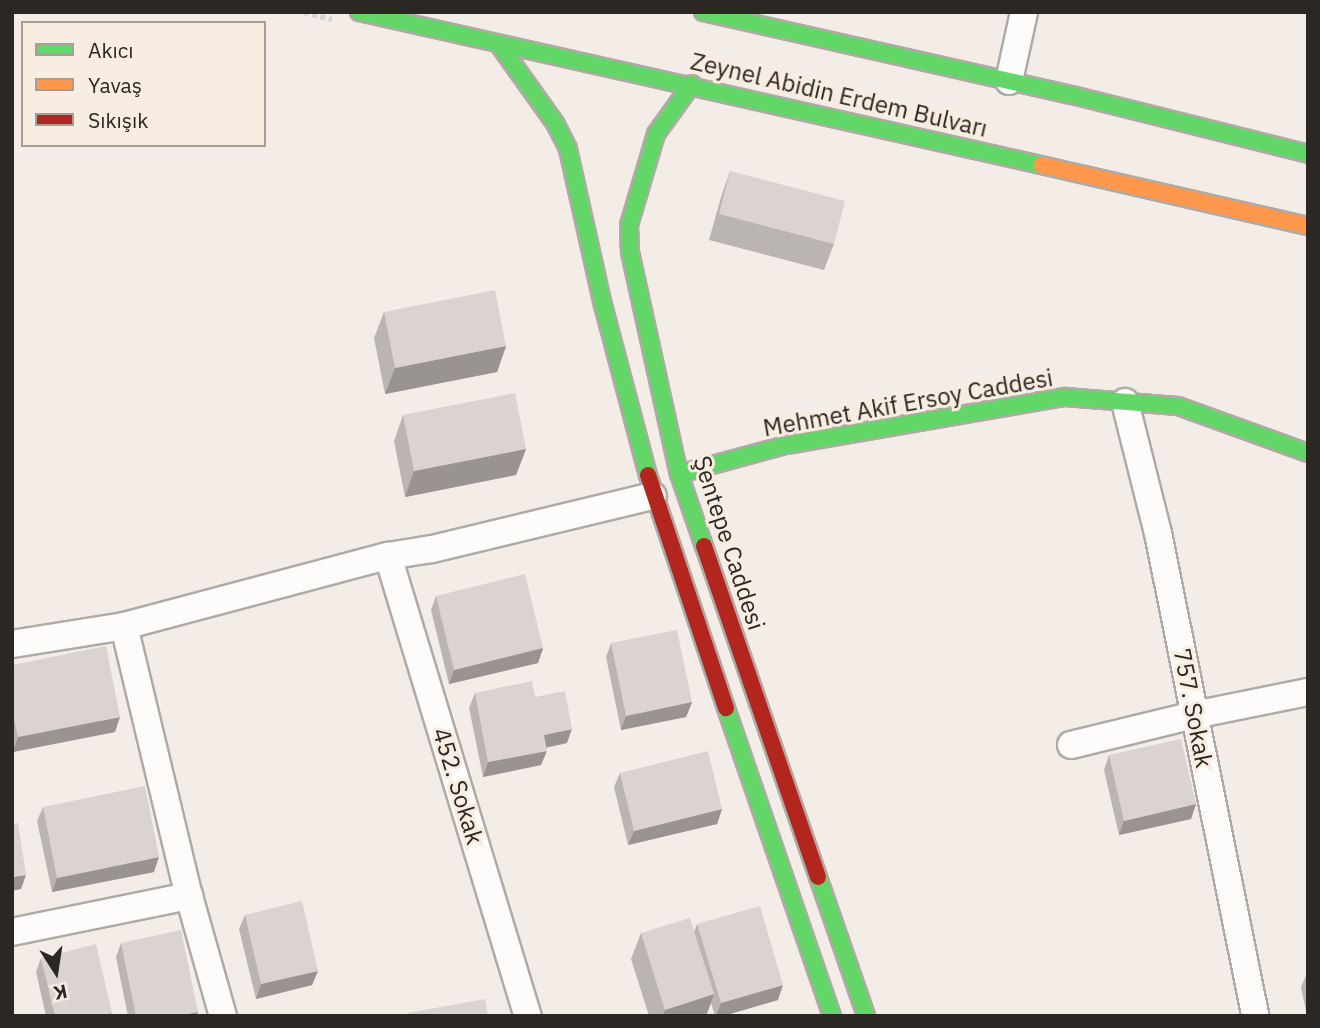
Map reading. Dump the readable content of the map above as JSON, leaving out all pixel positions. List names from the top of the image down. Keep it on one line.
{"streets":{"street":["Zeynel Abidin Erdem Bulvarı","Mehmet Akif Ersoy Caddesi","Şentepe Caddesi","757. Sokak","452. Sokak"]},"crossings":[["Zeynel Abidin Erdem Bulvarı","Şentepe Caddesi"],["Mehmet Akif Ersoy Caddesi","Şentepe Caddesi"],["Mehmet Akif Ersoy Caddesi","757. Sokak"]],"legend":["Akıcı","Yavaş","Sıkışık"],"north":"bottom"}
